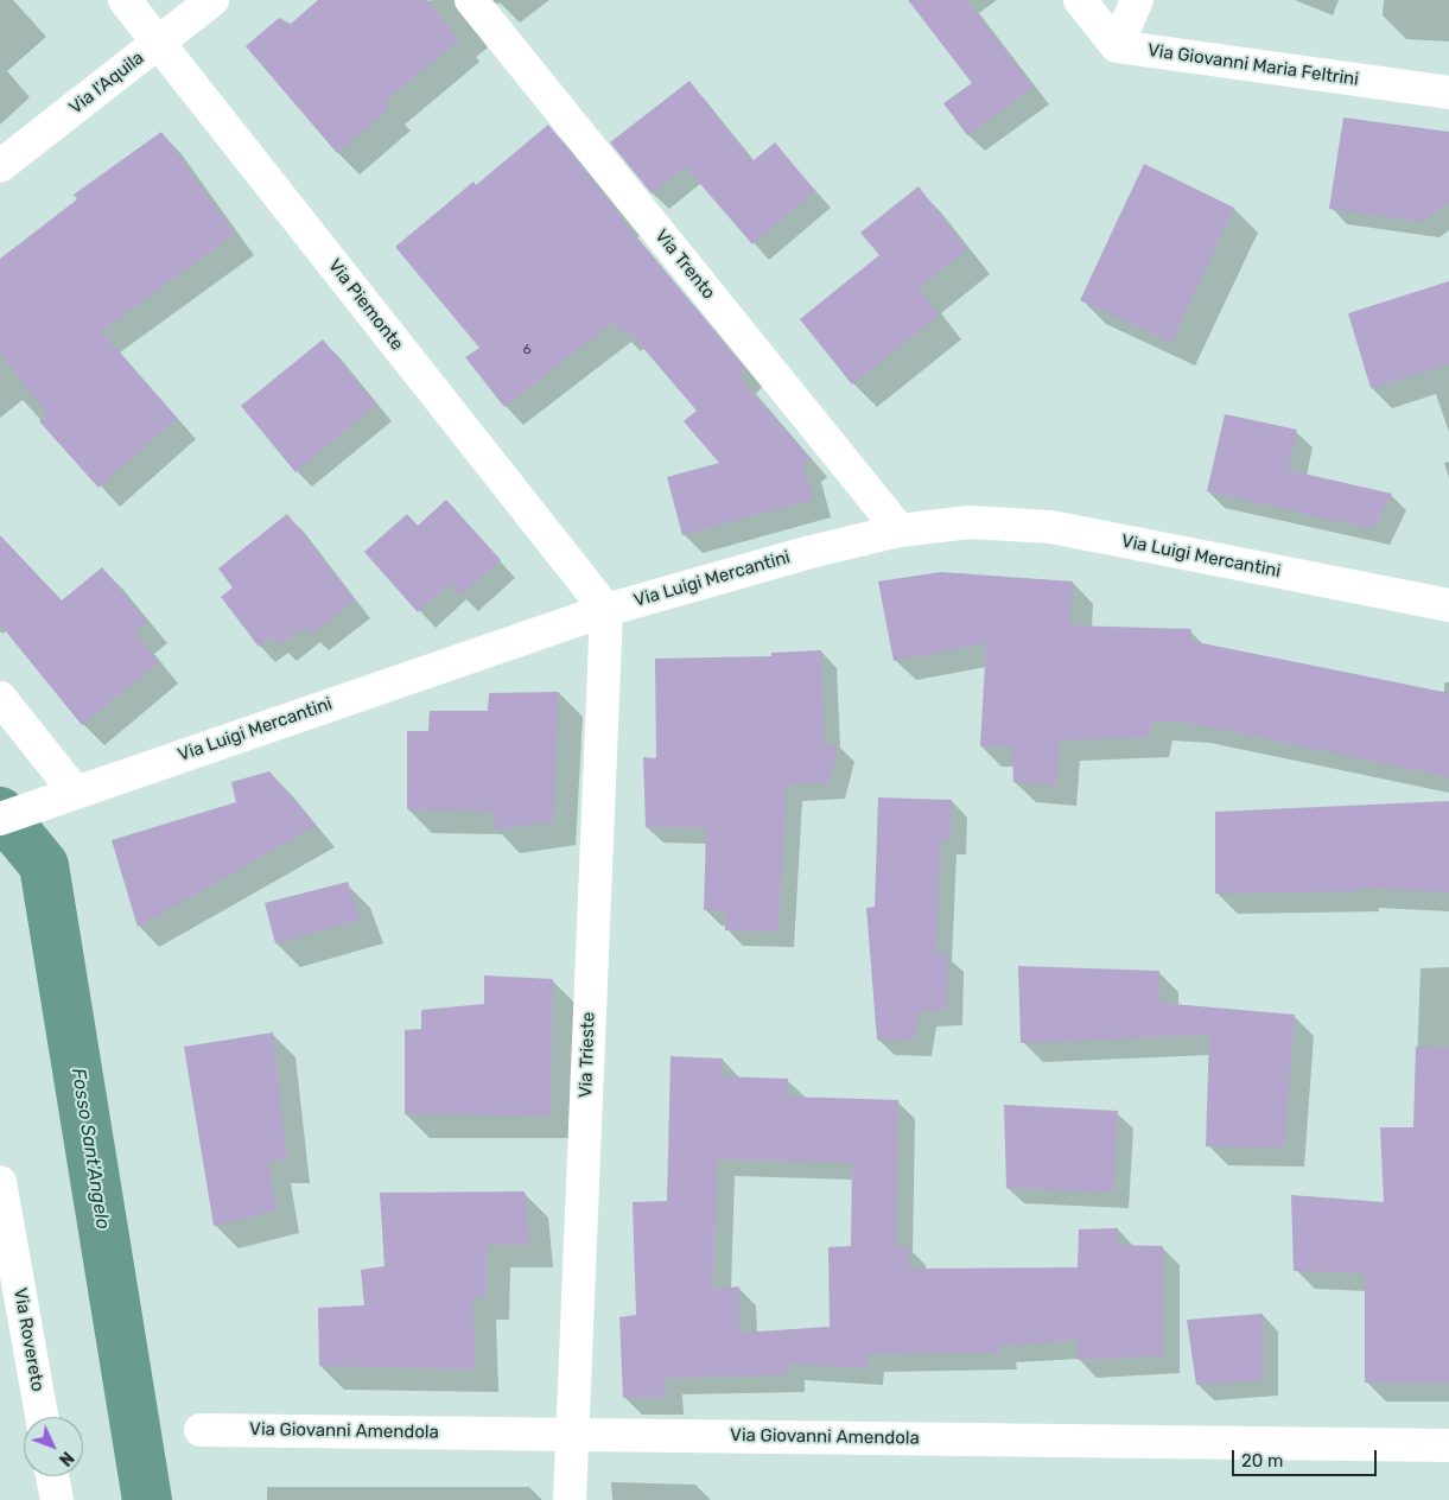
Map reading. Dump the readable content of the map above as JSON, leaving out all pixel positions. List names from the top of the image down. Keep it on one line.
{"streets":{"street":["Via Giovanni Maria Feltrini","Via l'Aquila","Via Trento","Via Piemonte","Via Luigi Mercantini","Via Trieste","Via Rovereto","Via Giovanni Amendola"]},"crossings":[["Via l'Aquila","Via Piemonte"],["Via Trento","Via Luigi Mercantini"],["Via Piemonte","Via Luigi Mercantini"],["Via Piemonte","Via Trieste"],["Via Luigi Mercantini","Via Trieste"],["Via Trieste","Via Giovanni Amendola"]],"water":["Fosso Sant'Angelo"],"house_numbers":["6"],"scale_bar":"20 m","north":"bottom right"}
